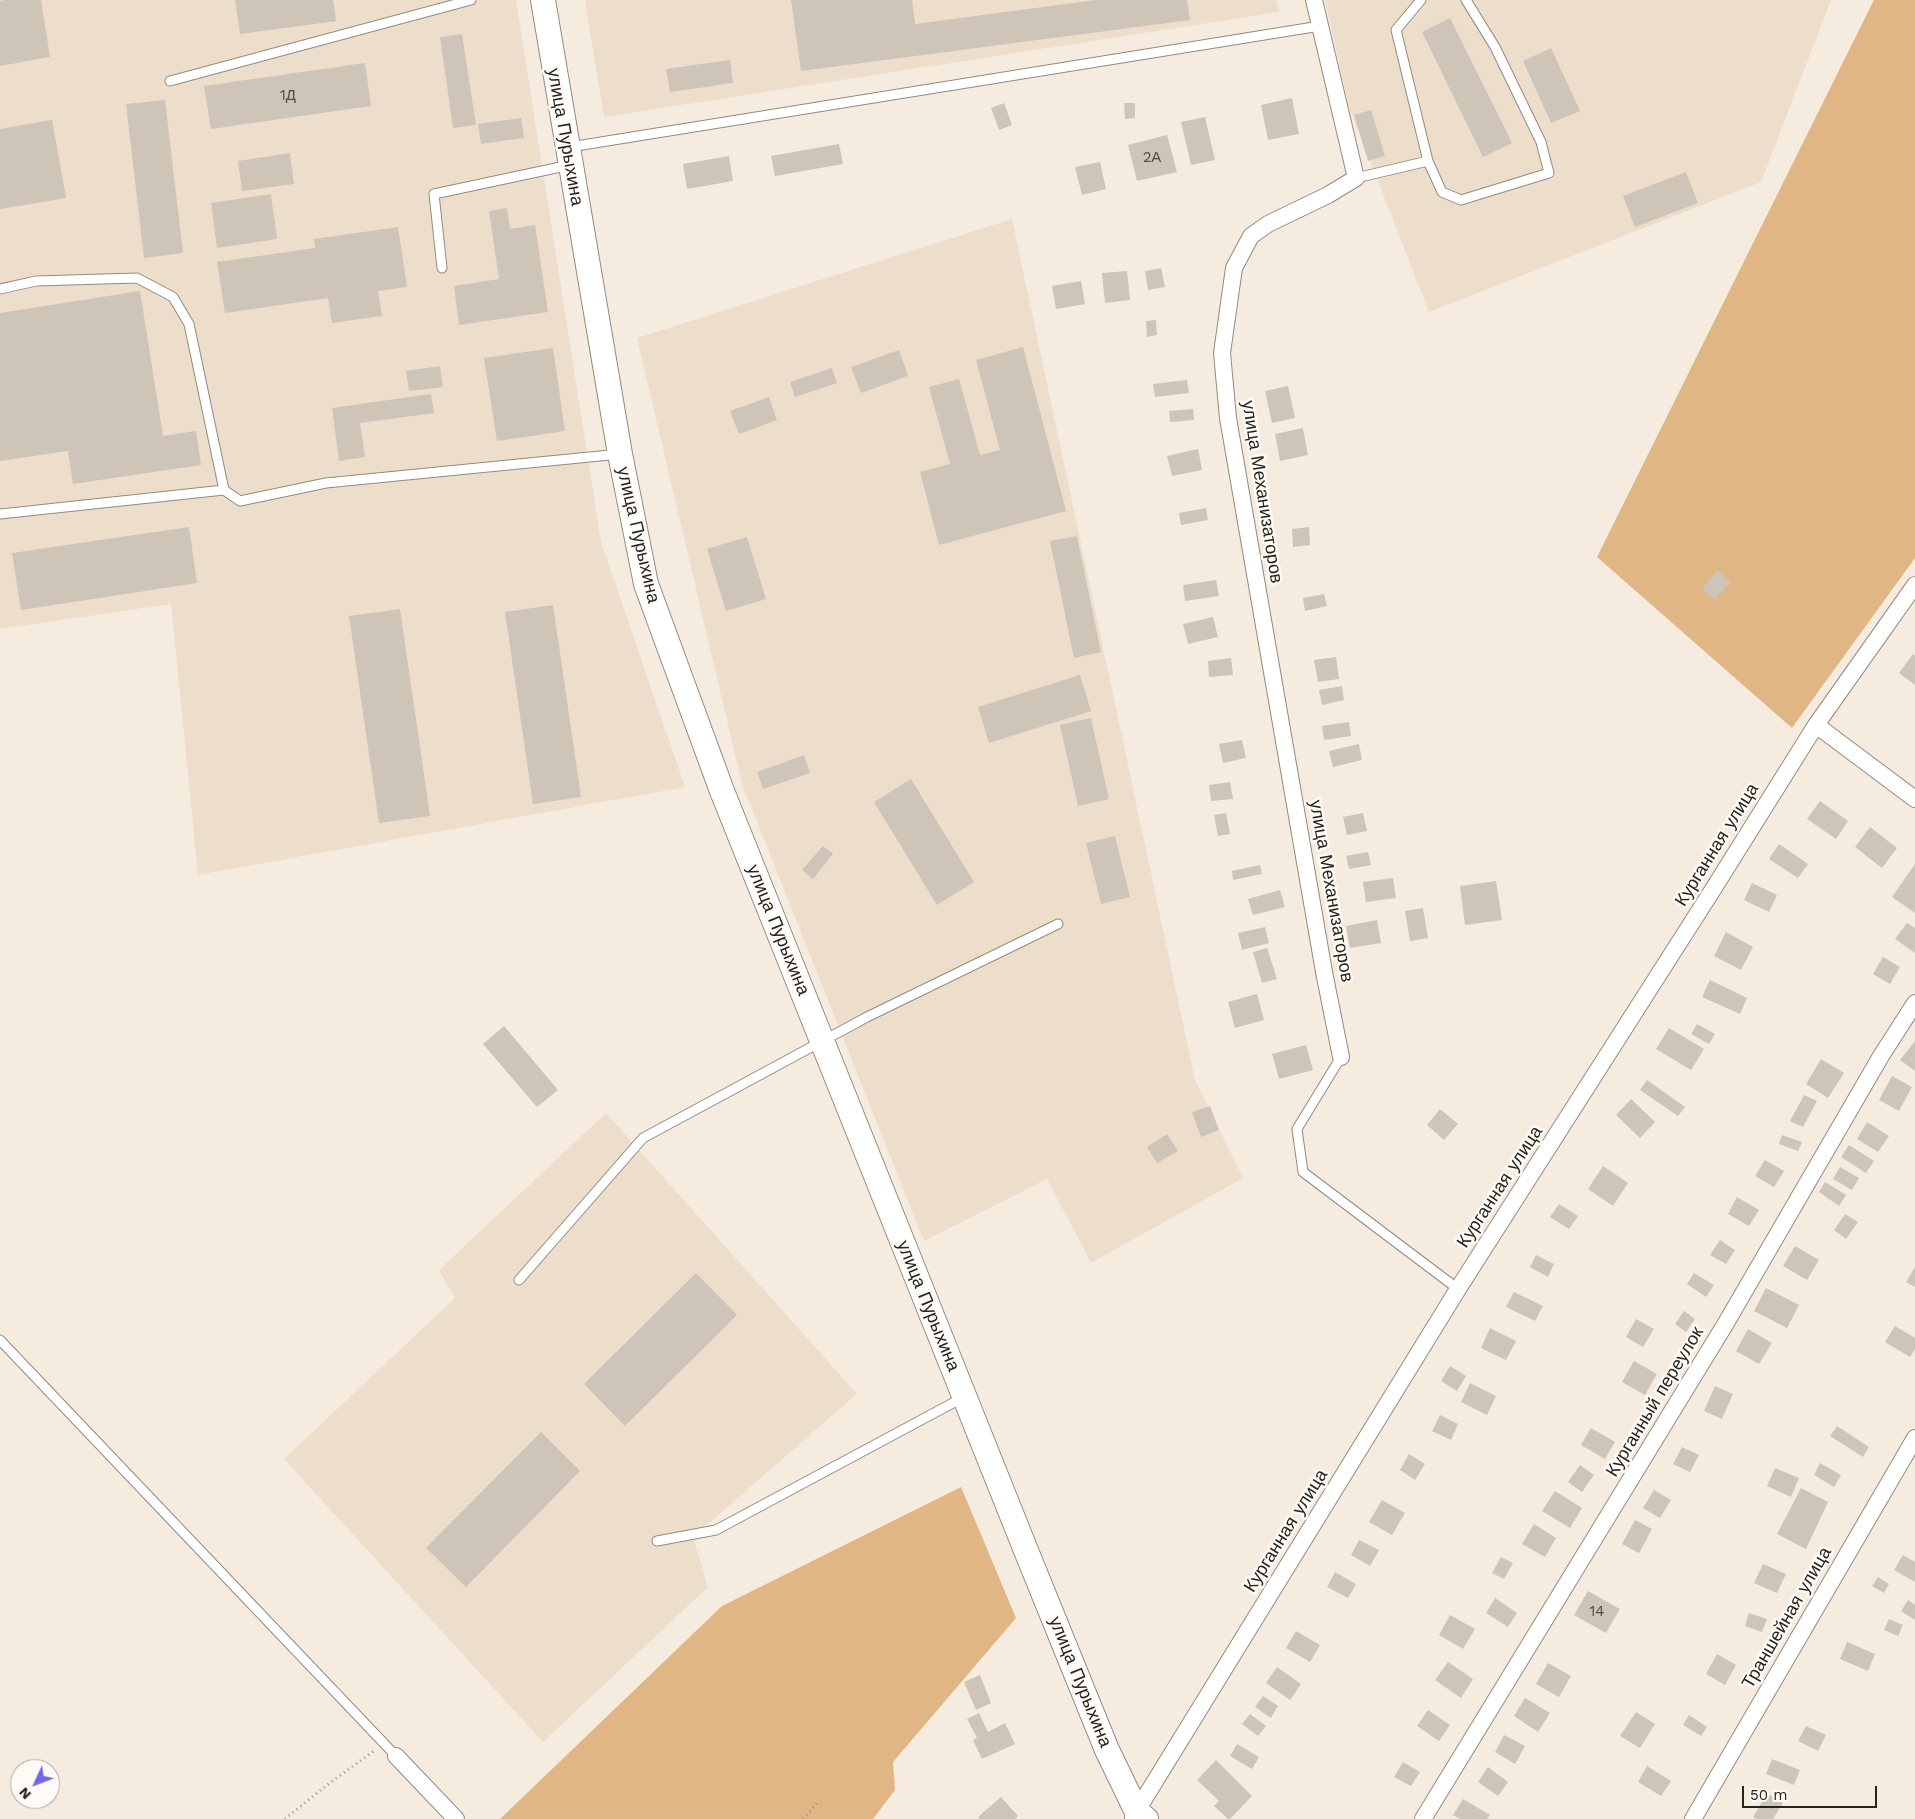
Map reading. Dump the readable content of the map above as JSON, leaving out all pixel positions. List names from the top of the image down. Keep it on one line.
{"streets":{"street":["улица Пурыхина","улица Механизаторов","Курганная улица","Курганный переулок","Траншейная улица"]},"crossings":[["улица Пурыхина","Курганная улица"]],"house_numbers":["1Д","2А","14"],"scale_bar":"50 m","north":"bottom left"}
